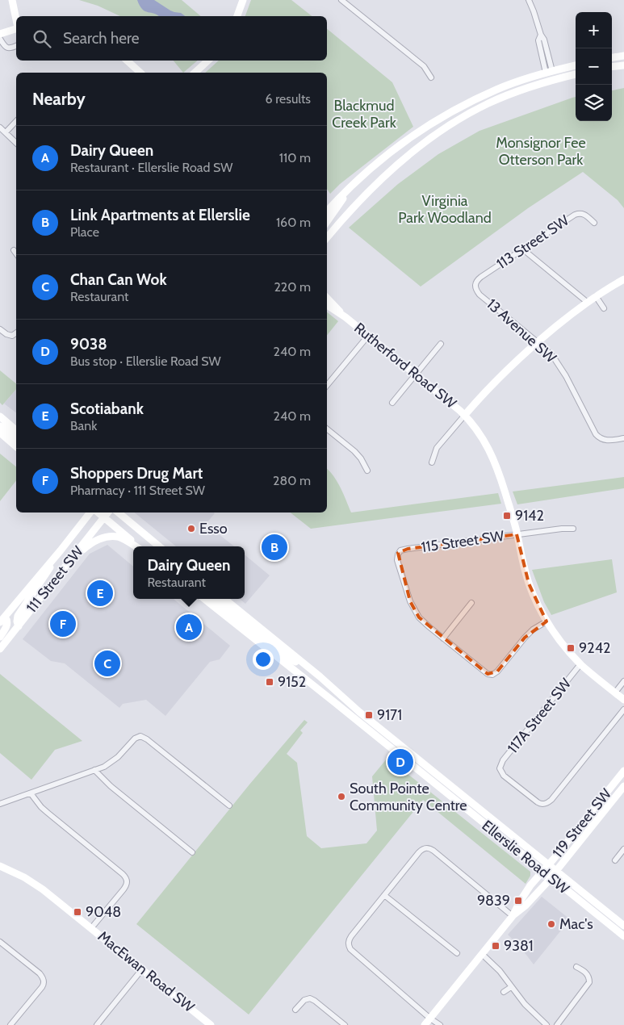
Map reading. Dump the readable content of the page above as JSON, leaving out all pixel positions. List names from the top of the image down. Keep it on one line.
{"streets":{"main road":["Rutherford Road SW","111 Street SW","119 Street SW","Ellerslie Road SW","MacEwan Road SW"],"street":["113 Street SW","13 Avenue SW","115 Street SW","117A Street SW"]},"crossings":[["113 Street SW","13 Avenue SW"],["13 Avenue SW","Rutherford Road SW"],["Rutherford Road SW","115 Street SW"],["Rutherford Road SW","117A Street SW"],["119 Street SW","Ellerslie Road SW"]],"parks":["Blackmud Creek Park","Monsignor Fee Otterson Park","Virginia Park Woodland"],"places":{"transit":["9142","9242","9152","9171","9839","9048","9381"],"other":["Esso","South Pointe Community Centre","Mac's"]},"page":{"map_buttons":["+","−"],"search":"Search here","heading":["Nearby","6 results"],"list":[{"mark":"A","name":"Dairy Queen","note":"Restaurant · Ellerslie Road SW","value":"110 m"},{"mark":"B","name":"Link Apartments at Ellerslie","note":"Place","value":"160 m"},{"mark":"C","name":"Chan Can Wok","note":"Restaurant","value":"220 m"},{"mark":"D","name":"9038","note":"Bus stop · Ellerslie Road SW","value":"240 m"},{"mark":"E","name":"Scotiabank","note":"Bank","value":"240 m"},{"mark":"F","name":"Shoppers Drug Mart","note":"Pharmacy · 111 Street SW","value":"280 m"}],"pins":["B","E","F","A","C","D"],"popup":["Dairy Queen","Restaurant"]}}
